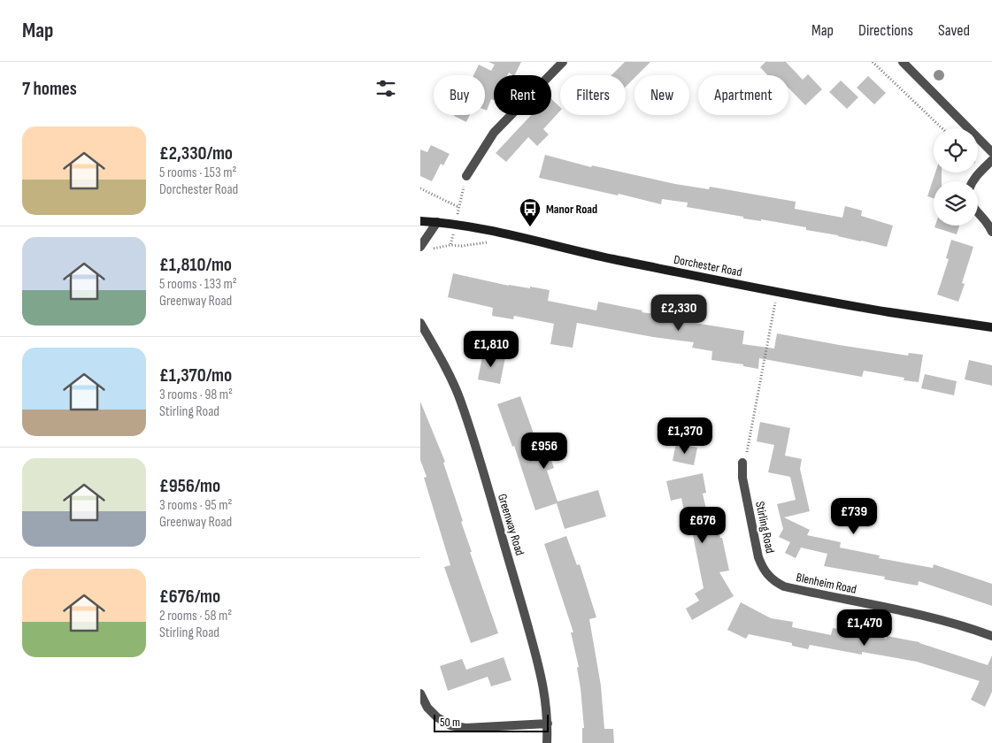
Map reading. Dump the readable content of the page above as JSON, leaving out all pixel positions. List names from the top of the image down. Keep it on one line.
{"streets":{"main road":["Dorchester Road"],"street":["Greenway Road","Stirling Road","Blenheim Road"]},"crossings":[["Stirling Road","Blenheim Road"]],"places":{"bus stop":["Manor Road"]},"scale_bar":"50 m","page":{"header":"Map","nav":["Map","Directions","Saved"],"heading":"7 homes","chip":["Buy","Rent","Filters","New","Apartment"],"list":[{"name":"£2,330/mo","note":"5 rooms · 153 m² · Dorchester Road"},{"name":"£1,810/mo","note":"5 rooms · 133 m² · Greenway Road"},{"name":"£1,370/mo","note":"3 rooms · 98 m² · Stirling Road"},{"name":"£956/mo","note":"3 rooms · 95 m² · Greenway Road"},{"name":"£676/mo","note":"2 rooms · 58 m² · Stirling Road"}],"price":["£2,330","£1,810","£1,370","£956","£739","£676","£1,470"],"scale":"50 m"}}
